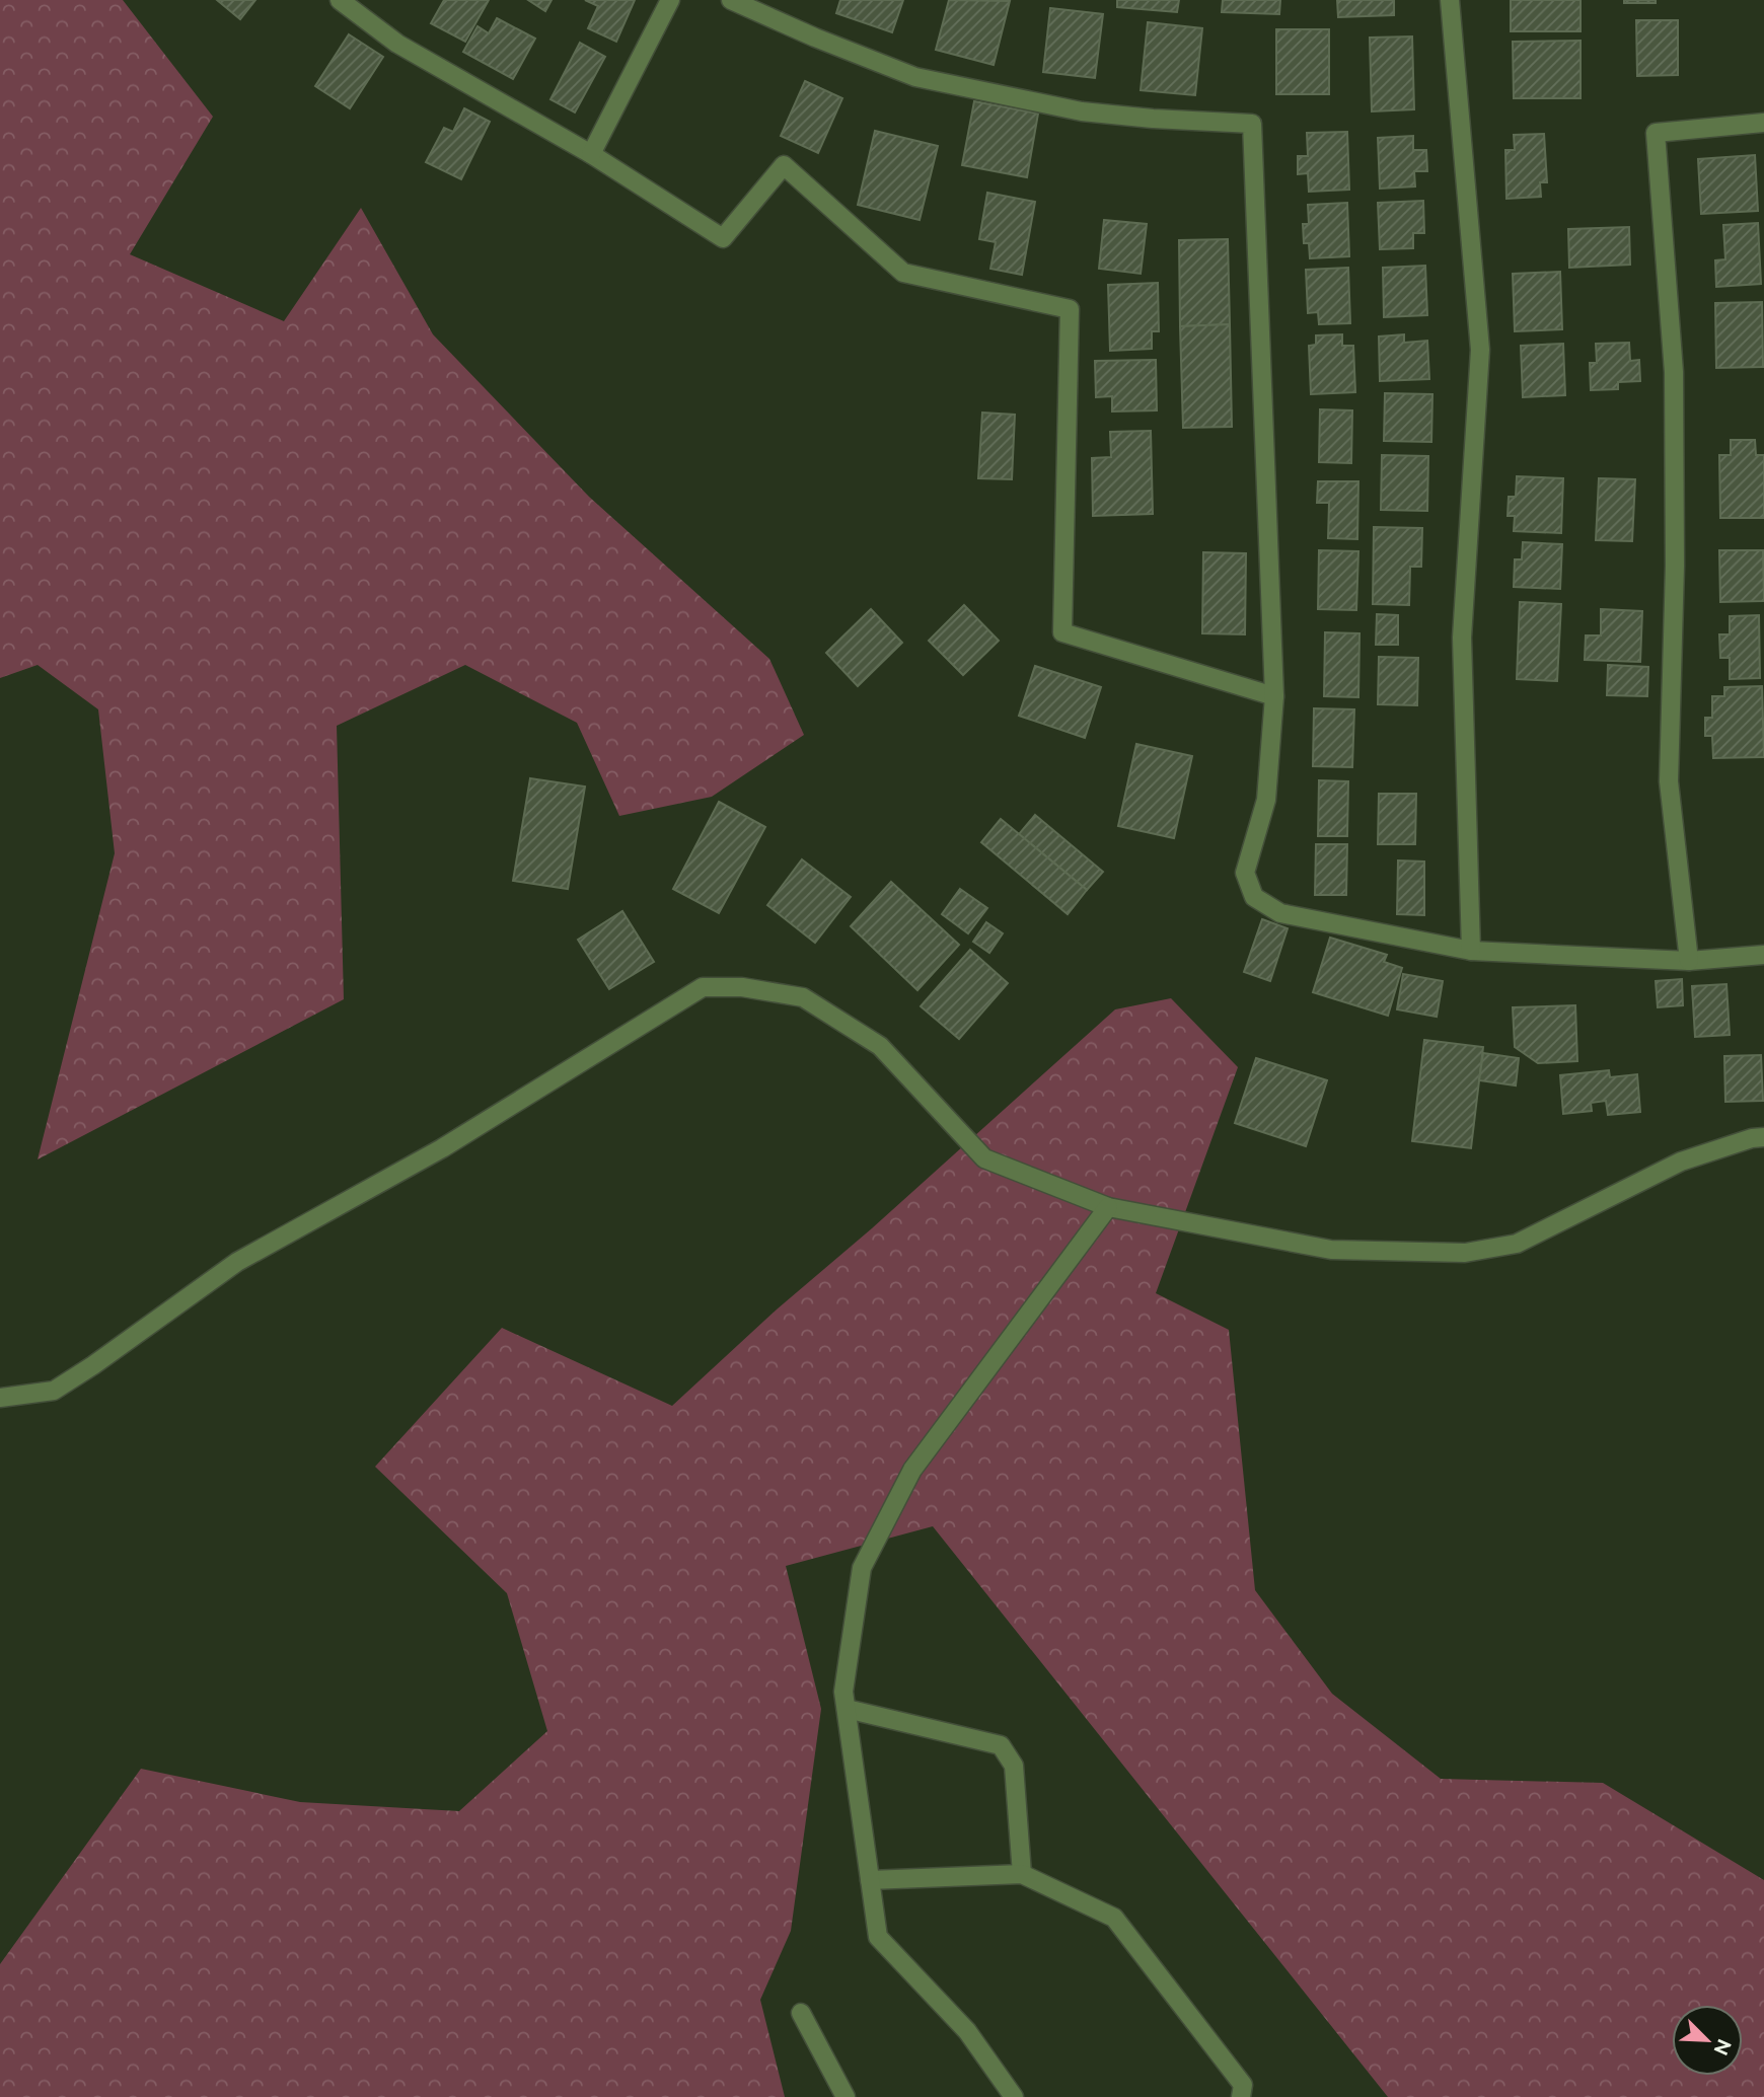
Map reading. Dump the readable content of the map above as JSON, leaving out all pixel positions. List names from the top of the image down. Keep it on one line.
{"north":"bottom right"}
